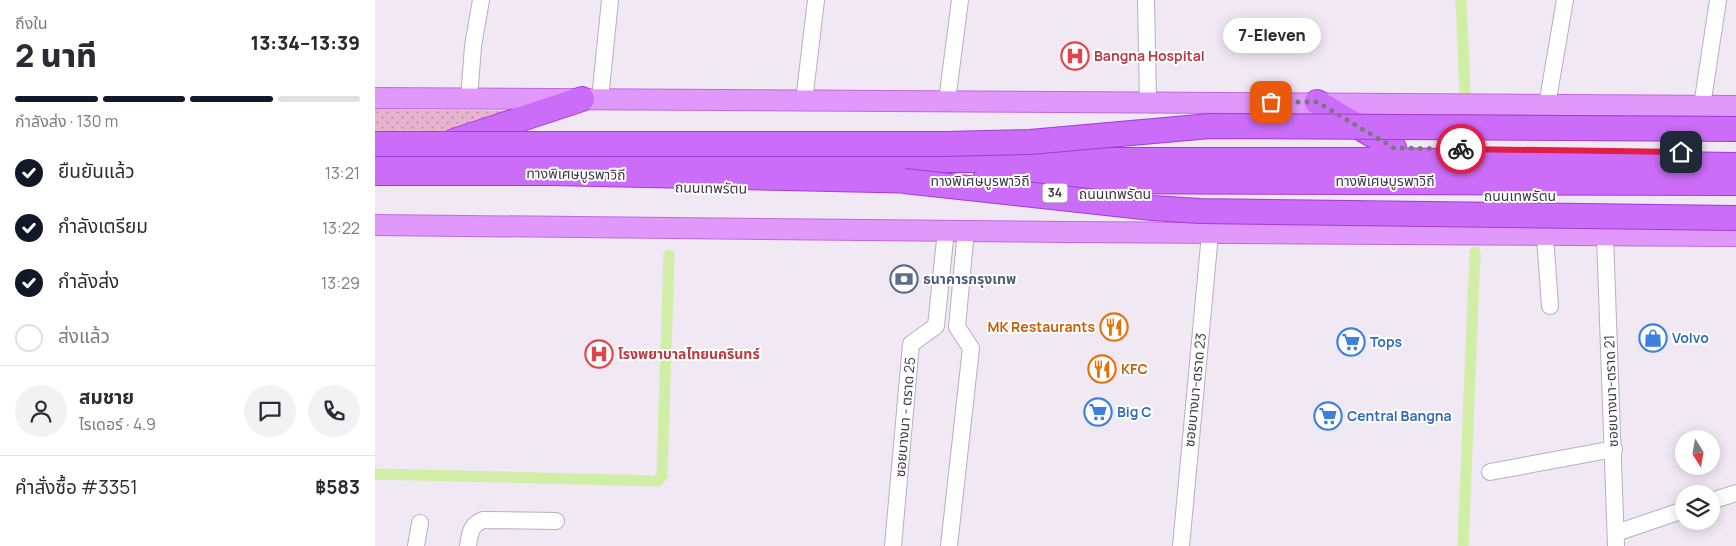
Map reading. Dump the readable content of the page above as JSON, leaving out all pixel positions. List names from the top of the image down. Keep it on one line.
{"streets":{"highway":["ทางพิเศษบูรพาวิถี","ถนนเทพรัตน","34"],"street":["ซอยบางนา-ตราด 23","ซอยบางนา-ตราด 21","ซอยบางนา - ตราด 25"]},"places":{"hospital":["Bangna Hospital","โรงพยาบาลไทยนครินทร์"],"other":["7-Eleven"],"bank":["ธนาคารกรุงเทพ"],"restaurant":["MK Restaurants","KFC"],"shop":["Volvo"],"supermarket":["Tops","Big C","Central Bangna"]},"north":"bottom","page":{"heading":["2 นาที","ถึงใน","13:34–13:39"],"panel":["สมชาย","ไรเดอร์ · 4.9","คำสั่งซื้อ #3351","฿583"],"bubble":"7-Eleven","bar":"กำลังส่ง · 130 m","list":[["ยืนยันแล้ว","13:21"],["กำลังเตรียม","13:22"],["กำลังส่ง","13:29"],"ส่งแล้ว"]}}
